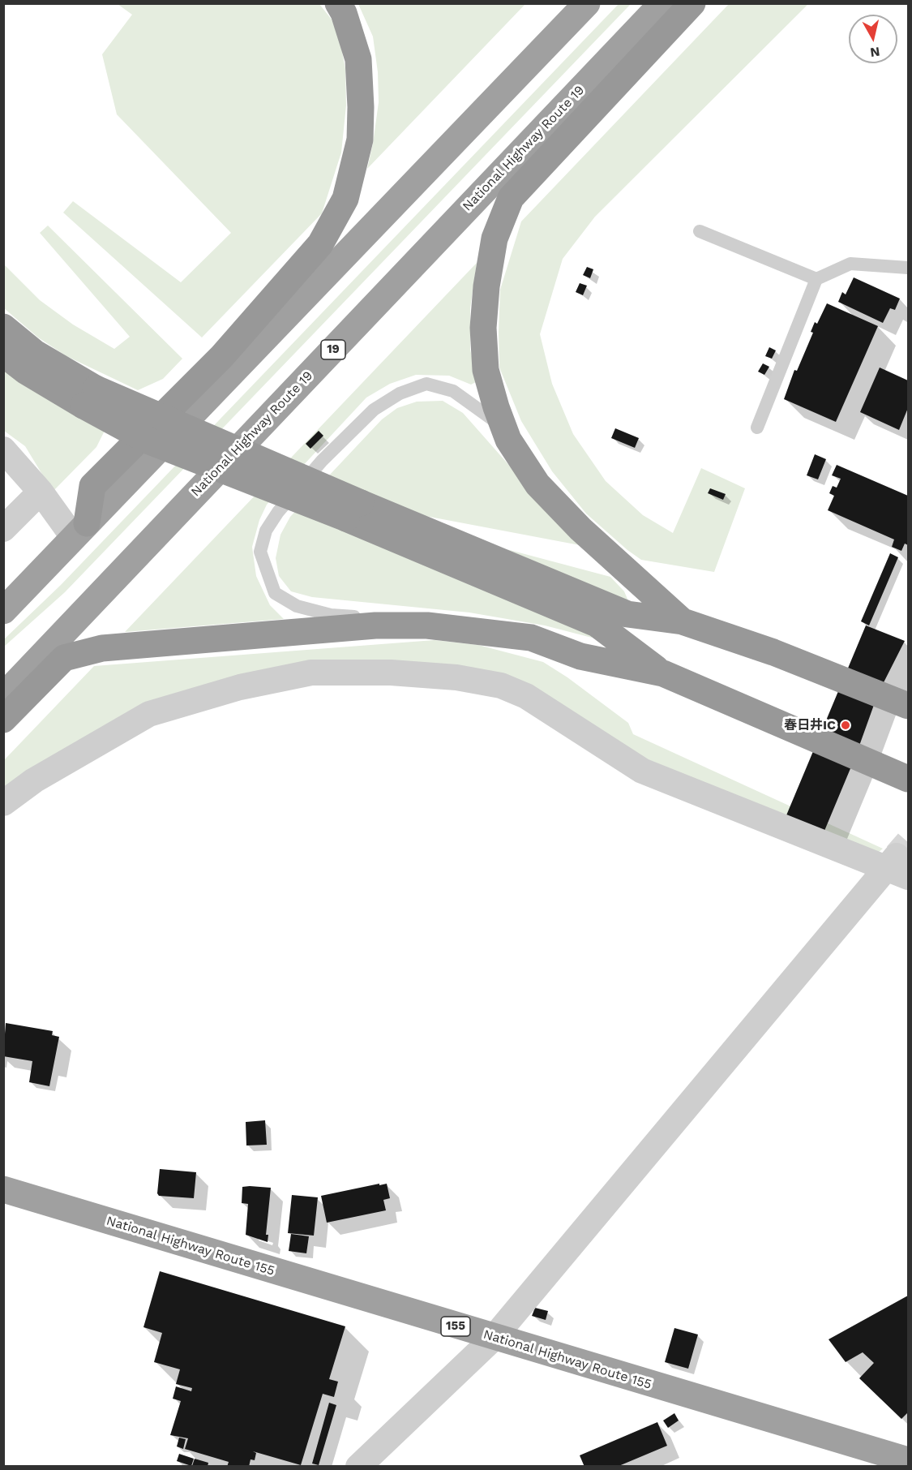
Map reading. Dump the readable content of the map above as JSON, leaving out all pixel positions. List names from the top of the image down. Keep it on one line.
{"streets":{"highway":["National Highway Route 19","19","National Highway Route 155","155"]},"places":["春日井IC"],"north":"bottom"}
